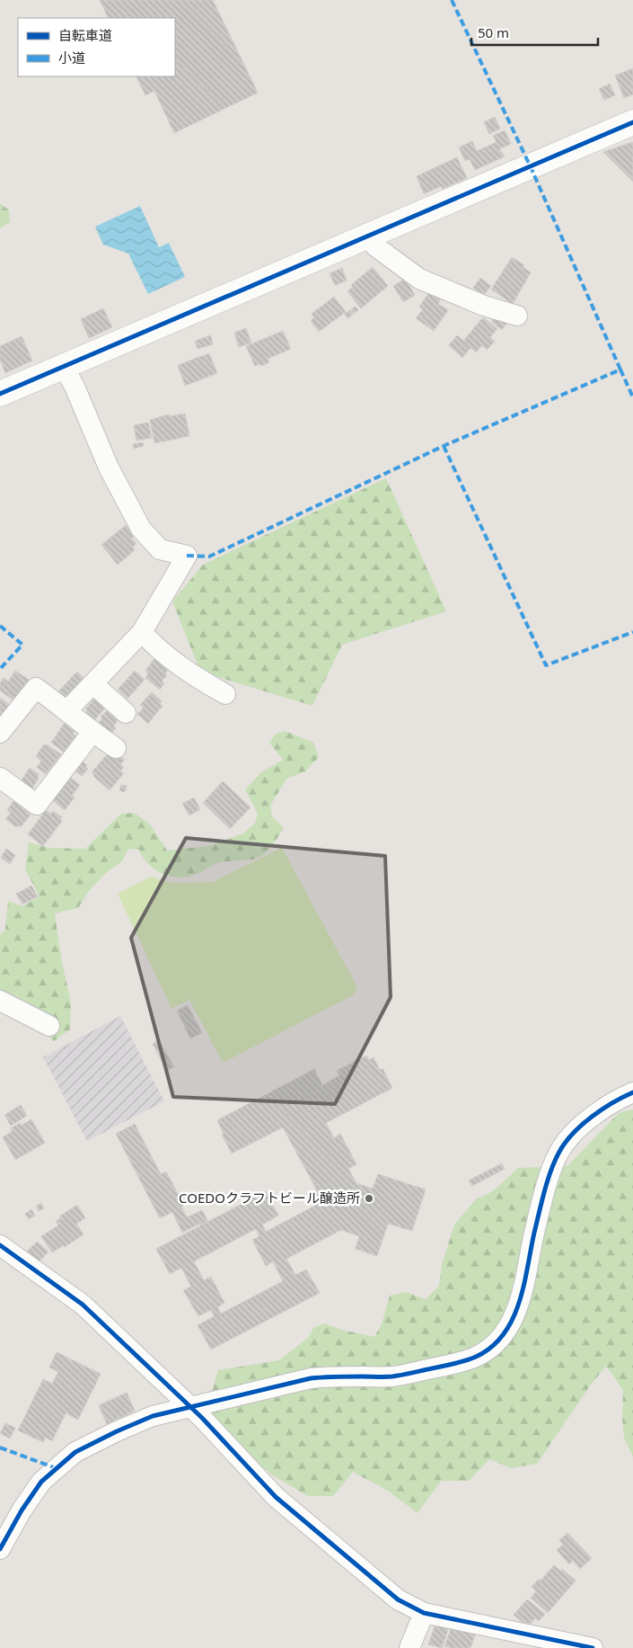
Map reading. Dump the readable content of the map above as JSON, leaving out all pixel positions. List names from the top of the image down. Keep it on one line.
{"places":["COEDOクラフトビール醸造所"],"legend":["自転車道","小道"],"scale_bar":"50 m"}
